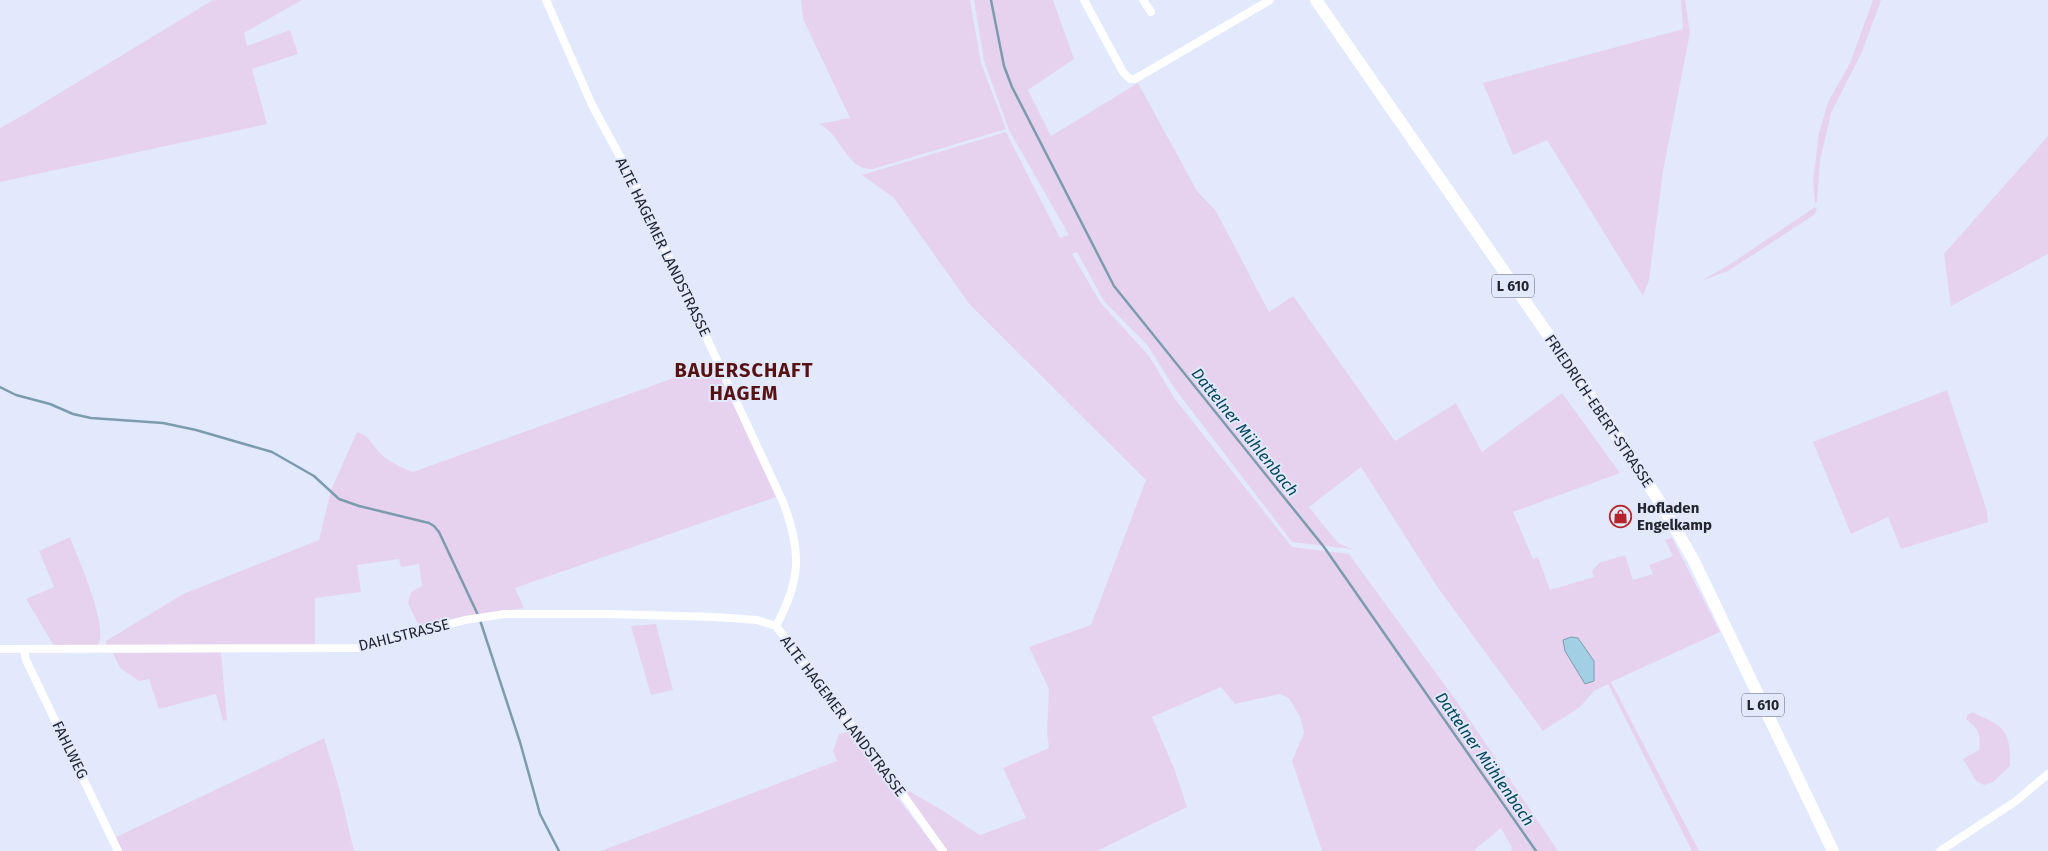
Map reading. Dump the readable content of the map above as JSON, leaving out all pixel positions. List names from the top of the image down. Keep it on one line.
{"streets":{"main road":["L 610","FRIEDRICH-EBERT-STRASSE"],"street":["ALTE HAGEMER LANDSTRASSE","DAHLSTRASSE","FAHLWEG"]},"crossings":[["ALTE HAGEMER LANDSTRASSE","DAHLSTRASSE"],["DAHLSTRASSE","FAHLWEG"]],"districts":["BAUERSCHAFT HAGEM"],"water":["Dattelner Mühlenbach"],"places":{"shop":["Hofladen Engelkamp"]}}
